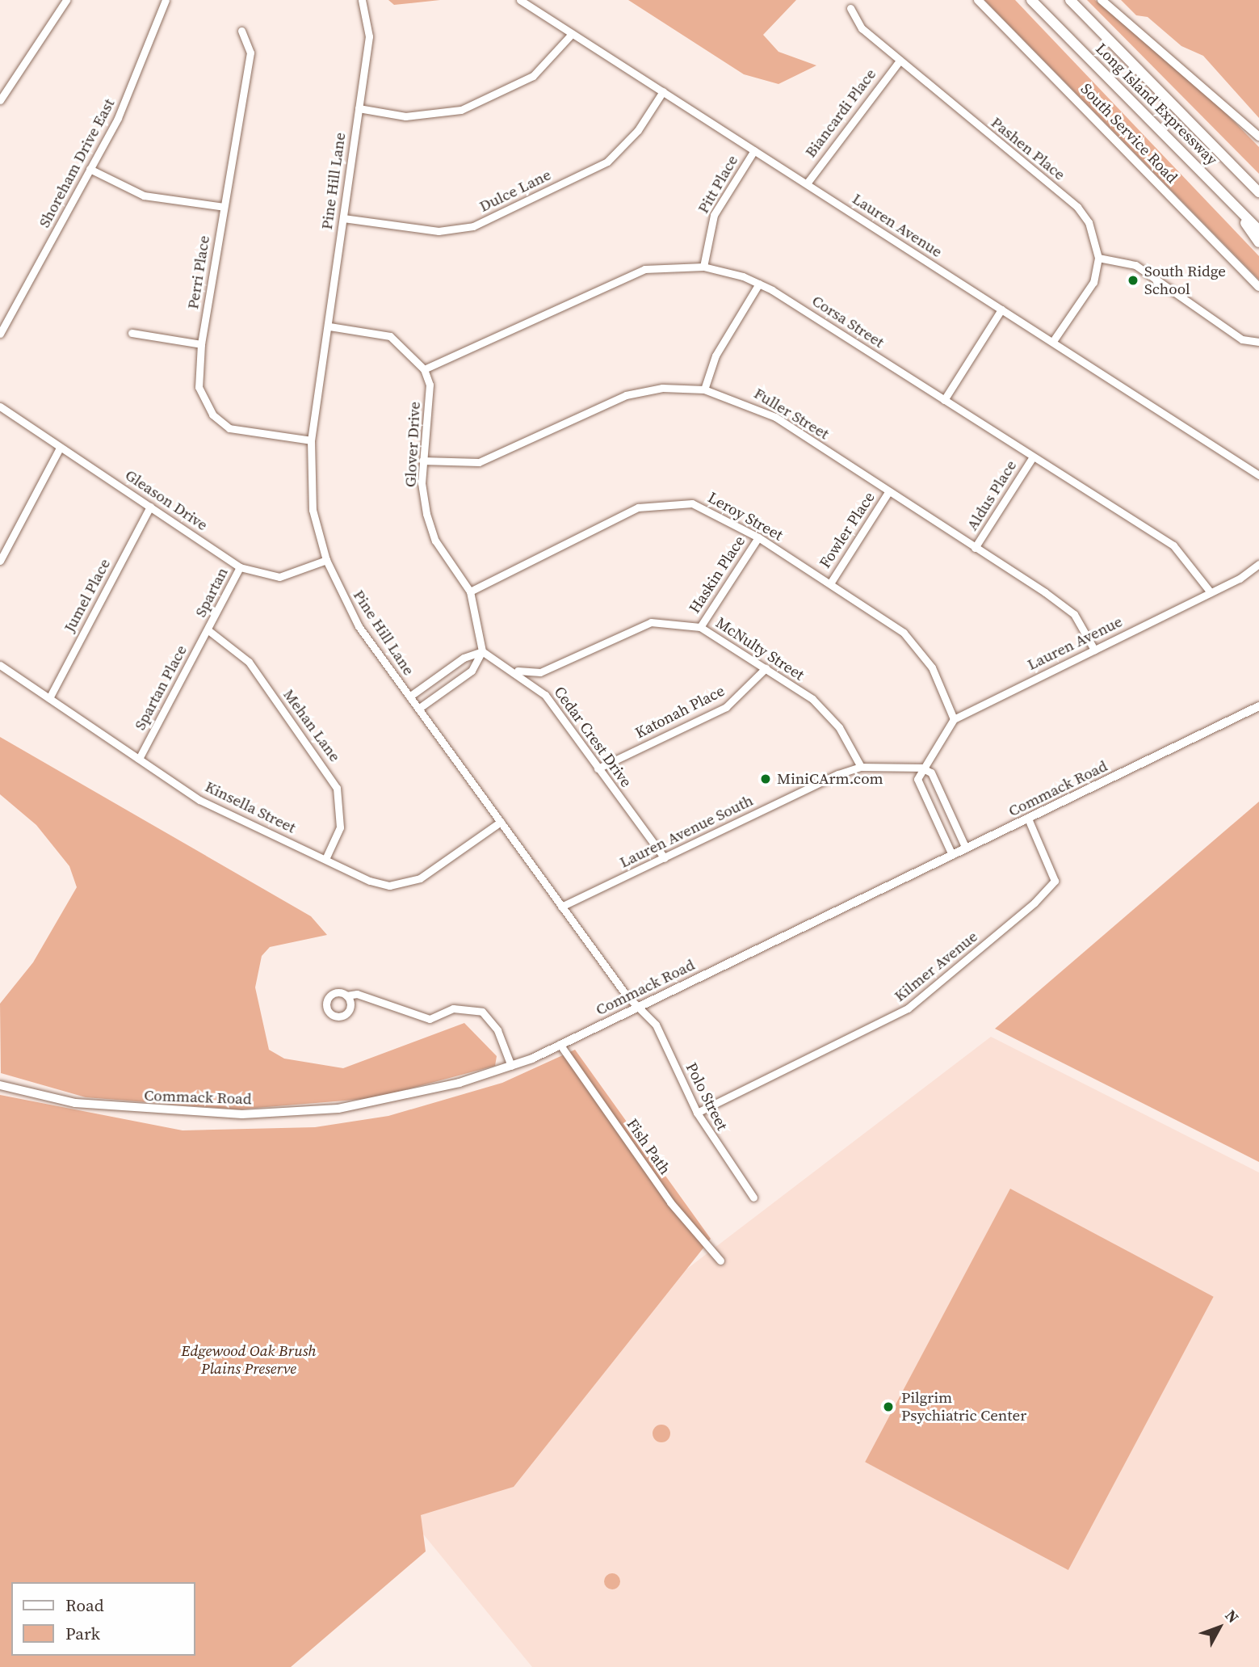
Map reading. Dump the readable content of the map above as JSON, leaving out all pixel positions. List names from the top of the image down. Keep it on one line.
{"streets":{"highway":["Long Island Expressway"],"main road":["South Service Road","Commack Road"],"street":["Biancardi Place","Pashen Place","Shoreham Drive East","Pine Hill Lane","Pitt Place","Dulce Lane","Lauren Avenue","Perri Place","Corsa Street","Fuller Street","Glover Drive","Aldus Place","Gleason Drive","Leroy Street","Fowler Place","Haskin Place","Spartan","Jumel Place","McNulty Street","Spartan Place","Katonah Place","Mehan Lane","Cedar Crest Drive","Kinsella Street","Lauren Avenue South","Kilmer Avenue","Polo Street","Fish Path"]},"crossings":[["Biancardi Place","Pashen Place"],["Biancardi Place","Lauren Avenue"],["Pine Hill Lane","Dulce Lane"],["Pine Hill Lane","Perri Place"],["Pine Hill Lane","Gleason Drive"],["Pine Hill Lane","Commack Road"],["Pine Hill Lane","Kinsella Street"],["Pine Hill Lane","Lauren Avenue South"],["Pine Hill Lane","Polo Street"],["Pitt Place","Lauren Avenue"],["Pitt Place","Corsa Street"],["Dulce Lane","Lauren Avenue"],["Lauren Avenue","Corsa Street"],["Lauren Avenue","Fuller Street"],["Lauren Avenue","Leroy Street"],["Corsa Street","Glover Drive"],["Corsa Street","Aldus Place"],["Fuller Street","Glover Drive"],["Fuller Street","Aldus Place"],["Fuller Street","Fowler Place"],["Glover Drive","Leroy Street"],["Glover Drive","Cedar Crest Drive"],["Gleason Drive","Spartan"],["Gleason Drive","Jumel Place"],["Leroy Street","Fowler Place"],["Leroy Street","Haskin Place"],["Haskin Place","McNulty Street"],["Spartan","Spartan Place"],["Spartan","Mehan Lane"],["Jumel Place","Kinsella Street"],["McNulty Street","Katonah Place"],["McNulty Street","Cedar Crest Drive"],["McNulty Street","Lauren Avenue South"],["Spartan Place","Mehan Lane"],["Spartan Place","Kinsella Street"],["Katonah Place","Cedar Crest Drive"],["Mehan Lane","Kinsella Street"],["Cedar Crest Drive","Lauren Avenue South"],["Commack Road","Kilmer Avenue"],["Commack Road","Polo Street"],["Commack Road","Fish Path"],["Kilmer Avenue","Polo Street"]],"parks":["Edgewood Oak Brush Plains Preserve"],"places":["South Ridge School","MiniCArm.com","Pilgrim Psychiatric Center"],"legend":["Road","Park"],"north":"top right"}
